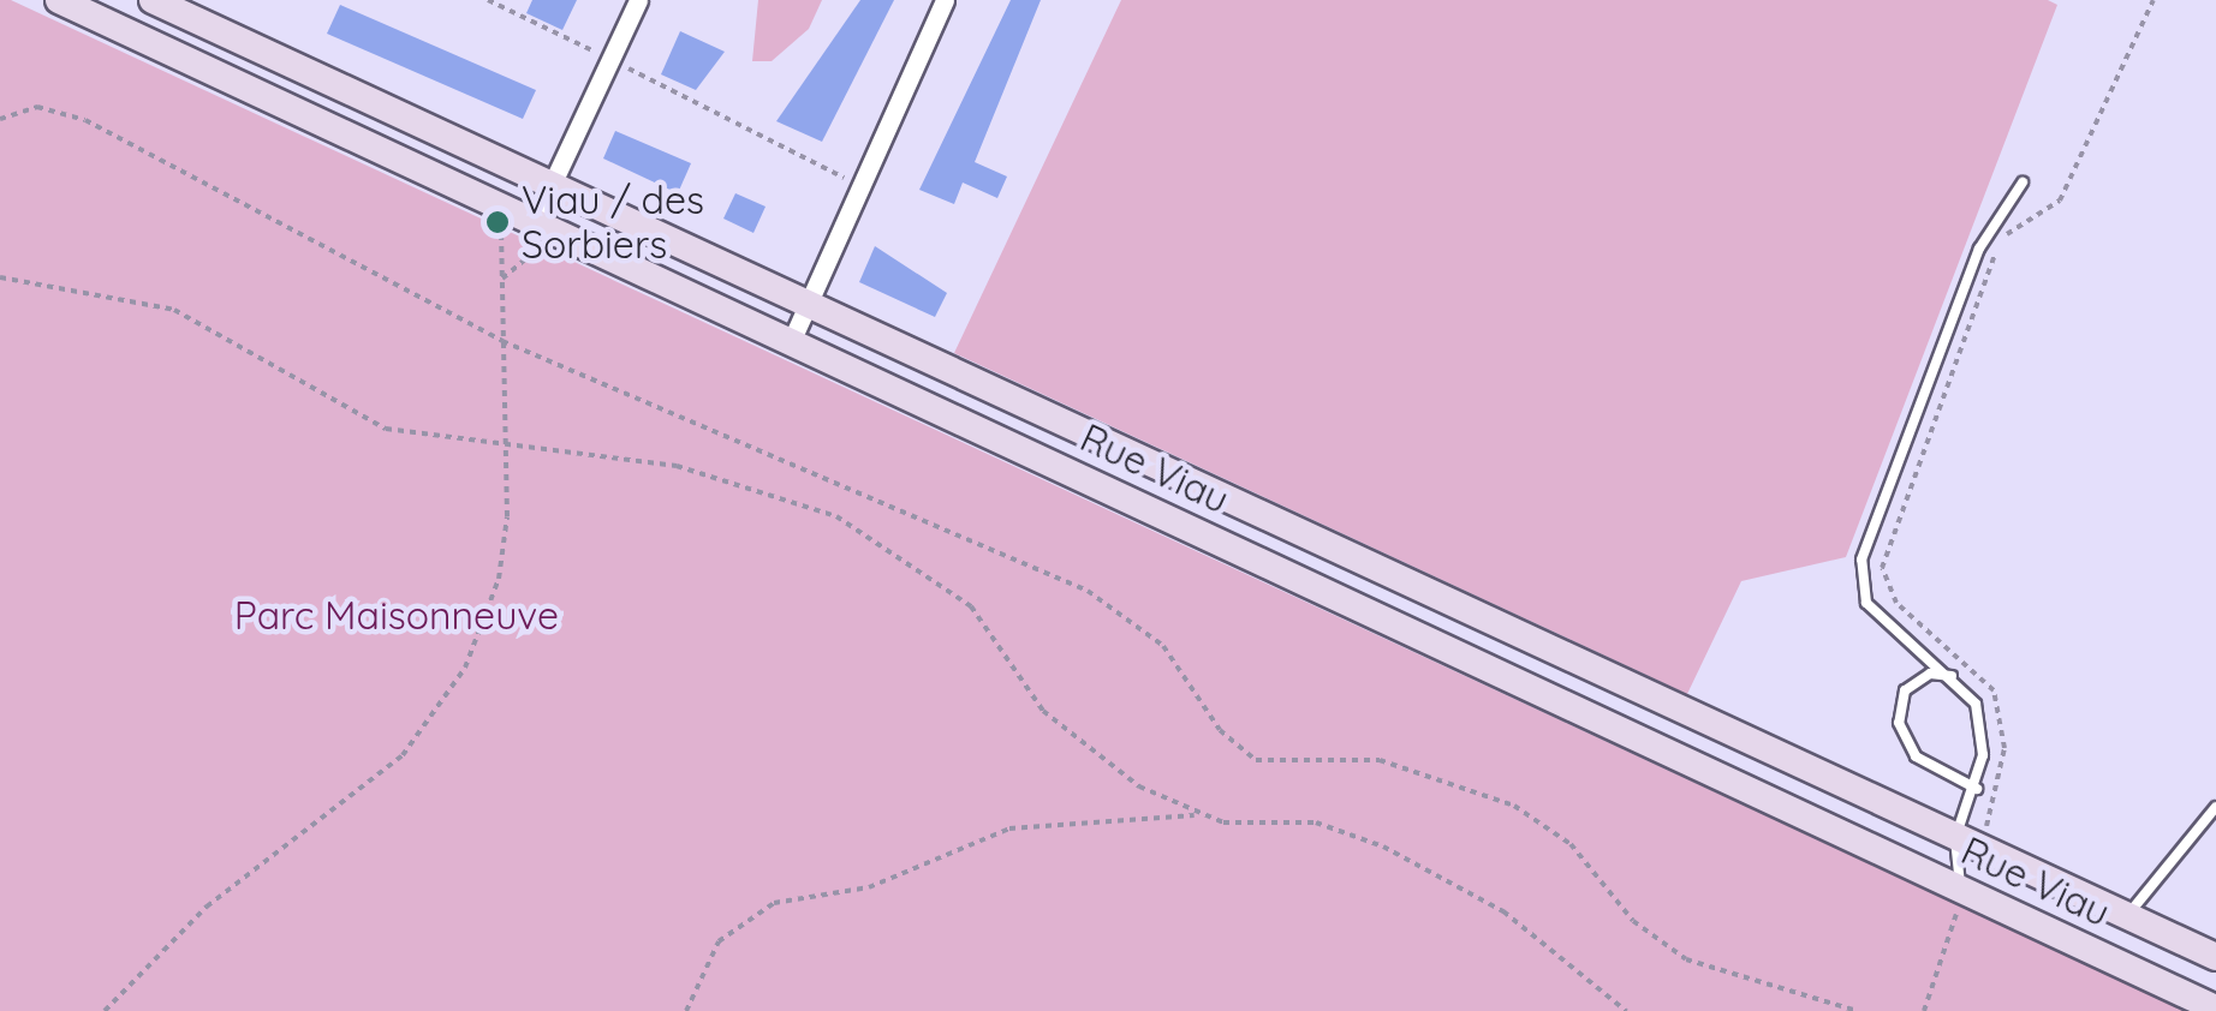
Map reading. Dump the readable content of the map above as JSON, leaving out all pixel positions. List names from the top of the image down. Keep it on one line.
{"streets":{"main road":["Rue Viau"]},"parks":["Parc Maisonneuve"],"places":["Viau / des Sorbiers"]}
